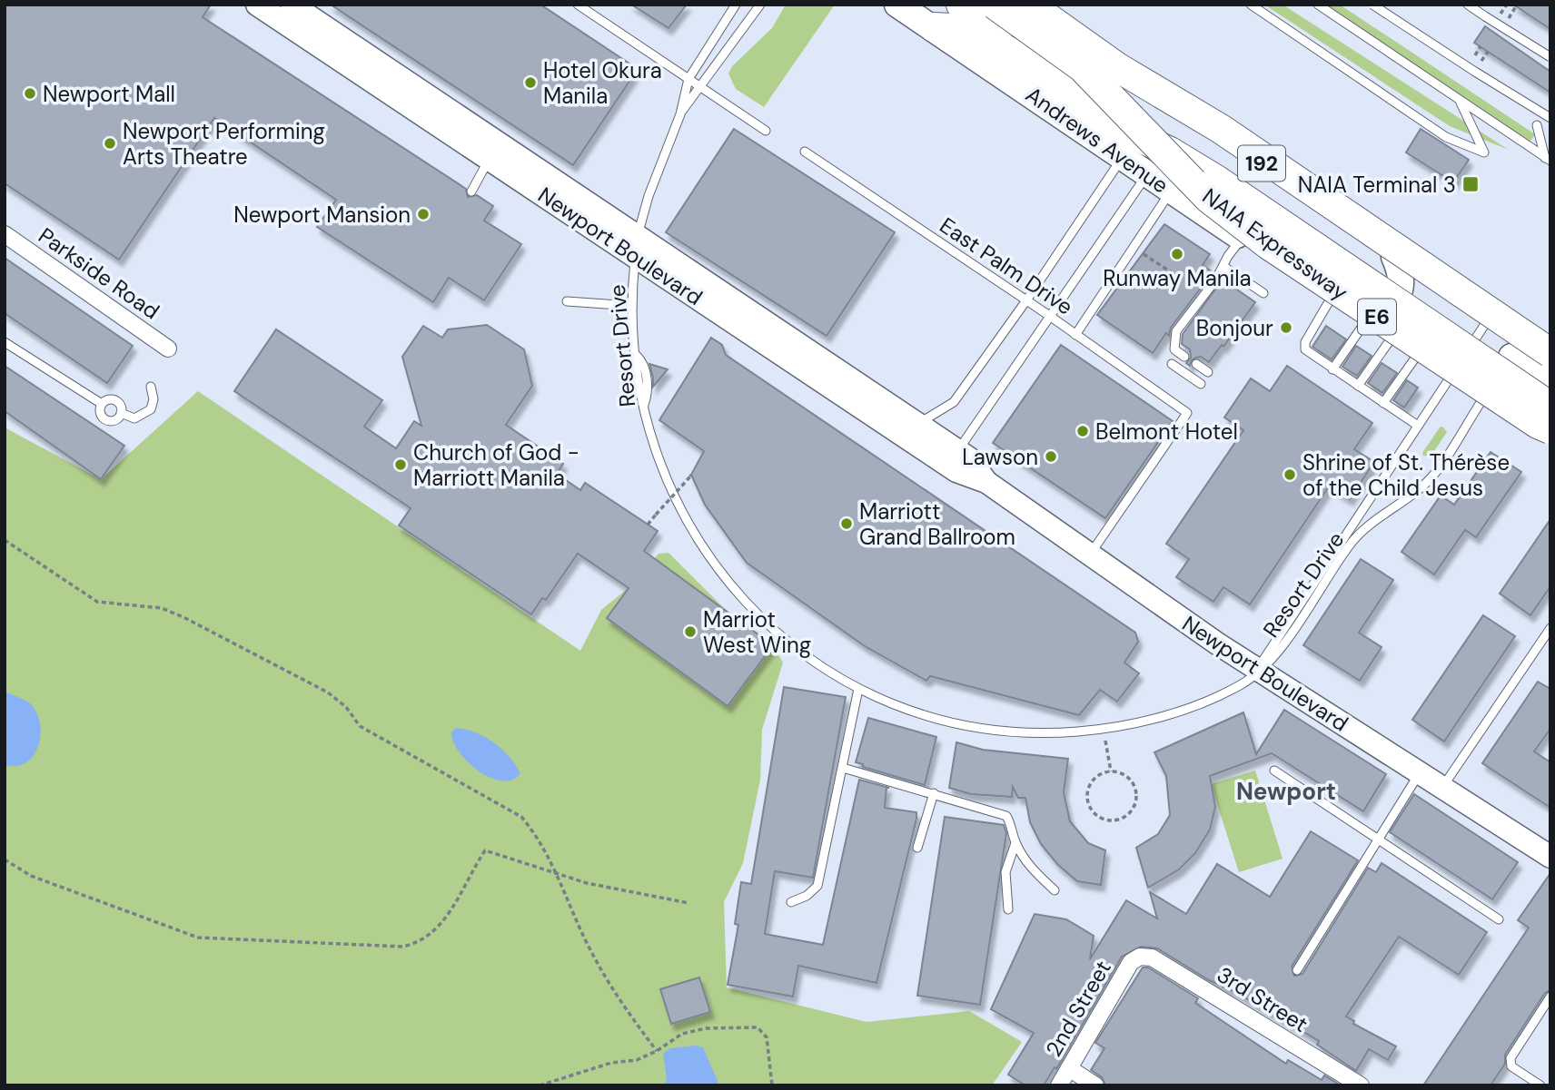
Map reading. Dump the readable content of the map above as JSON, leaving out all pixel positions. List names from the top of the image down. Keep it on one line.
{"streets":{"highway":["NAIA Expressway","E6"],"main road":["Andrews Avenue","192"],"street":["Newport Boulevard","Parkside Road","3rd Street","2nd Street"],"lane":["East Palm Drive","Resort Drive"]},"crossings":[["Andrews Avenue","Resort Drive"],["192","Resort Drive"],["Newport Boulevard","East Palm Drive"],["Newport Boulevard","Resort Drive"],["3rd Street","2nd Street"]],"districts":["Newport"],"places":{"other":["Hotel Okura Manila","Newport Mall","Newport Performing Arts Theatre","Newport Mansion","Runway Manila","Bonjour","Belmont Hotel","Lawson","Church of God - Marriott Manila","Shrine of St. Thérèse of the Child Jesus","Marriott Grand Ballroom","Marriot West Wing"],"transit":["NAIA Terminal 3"]}}
